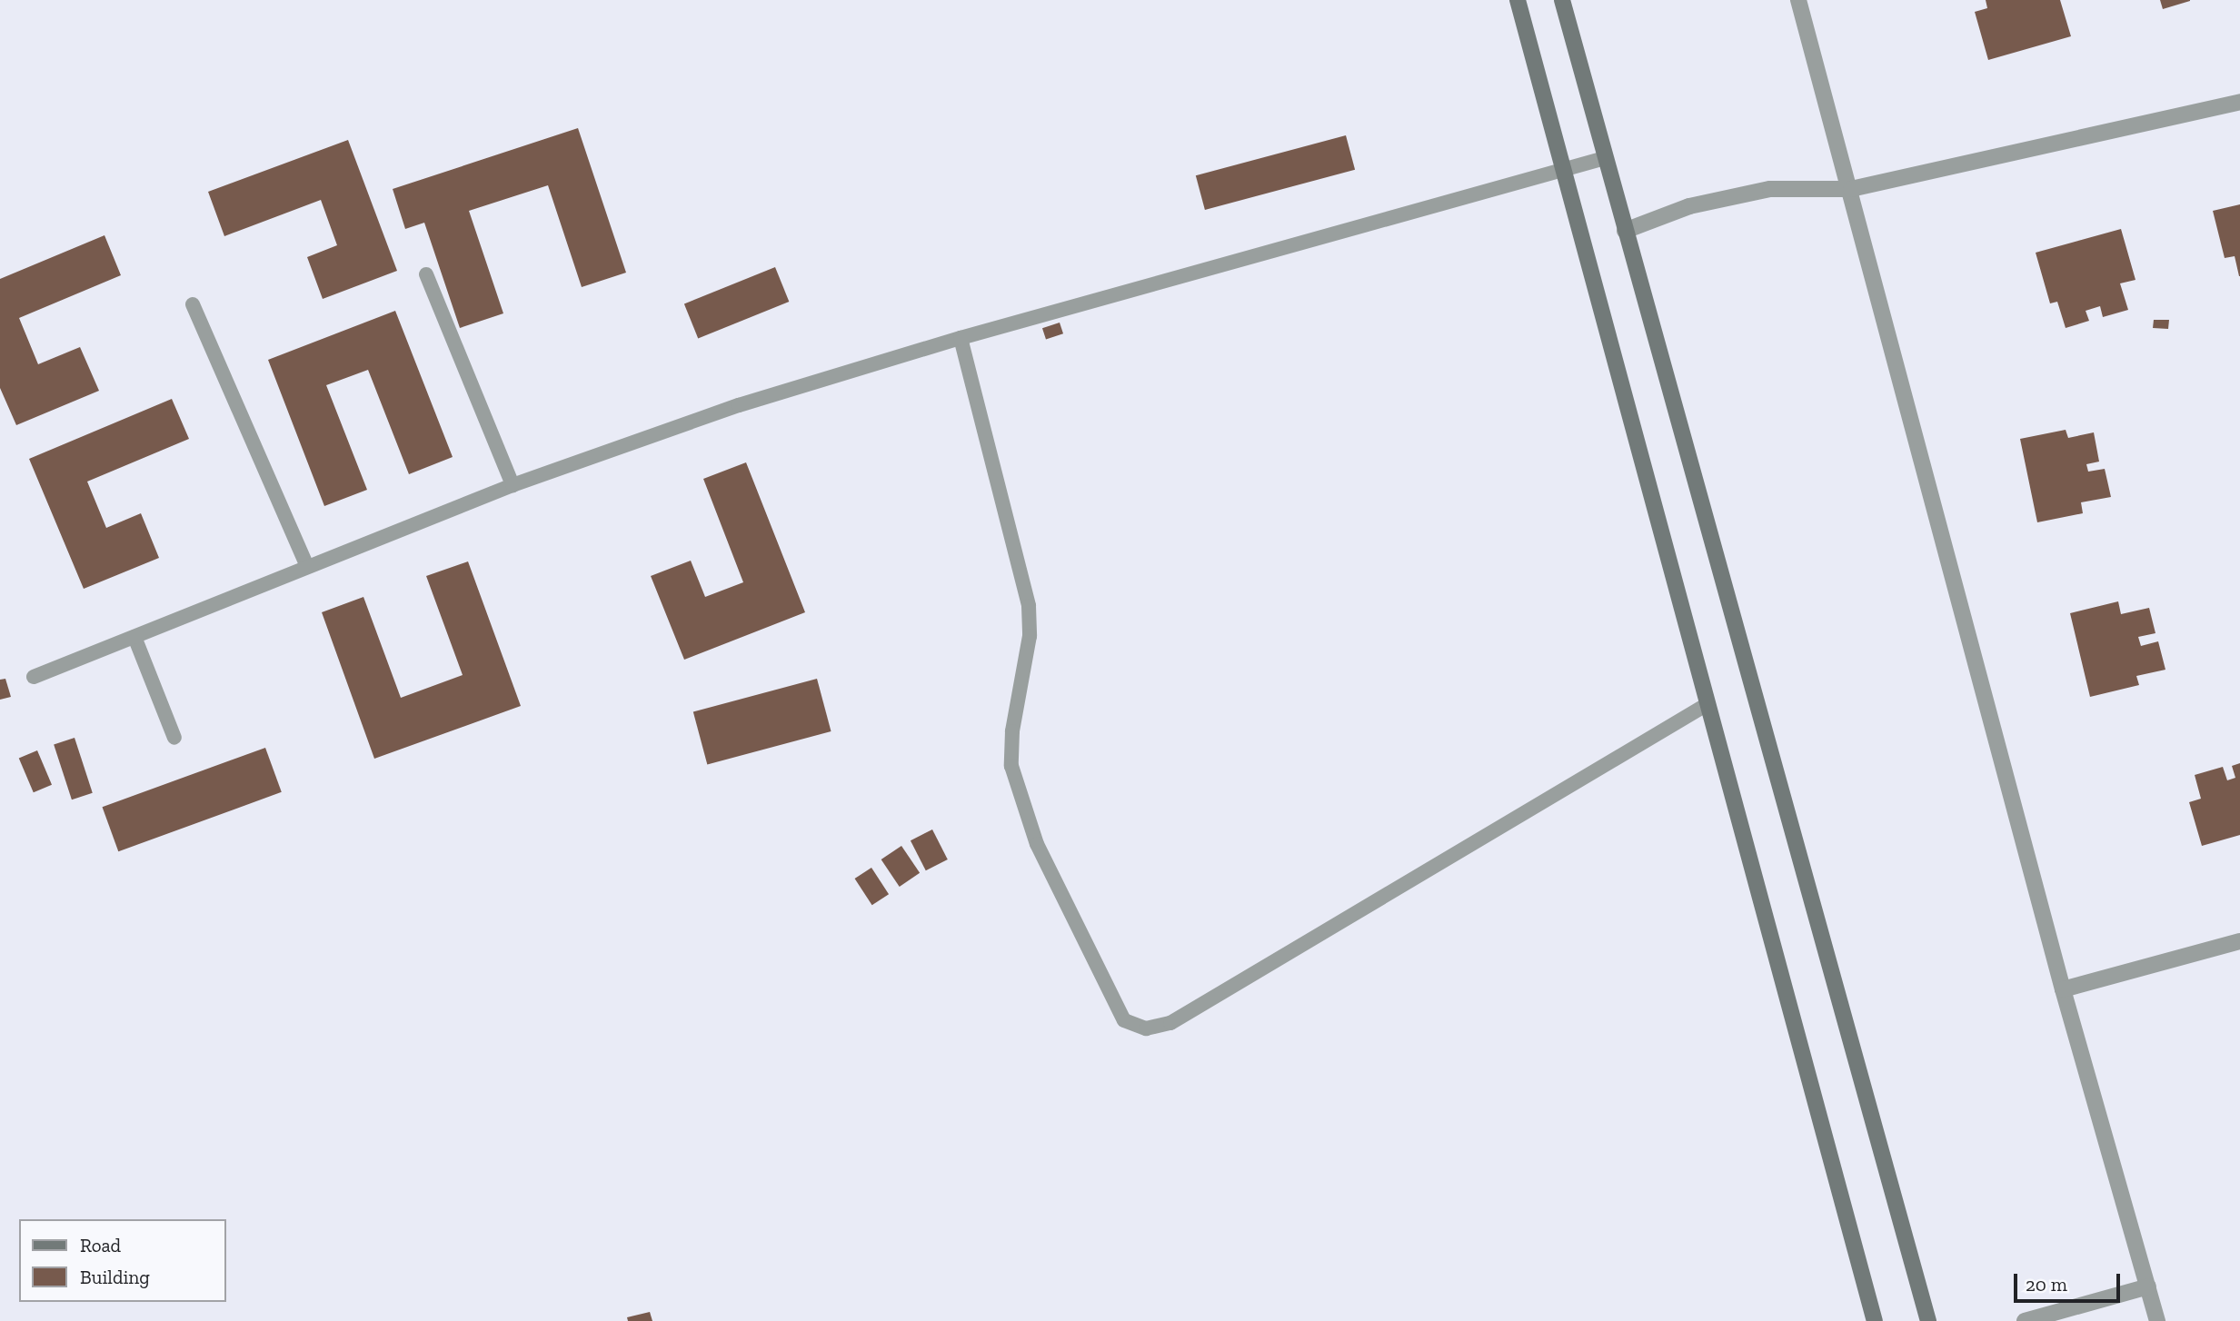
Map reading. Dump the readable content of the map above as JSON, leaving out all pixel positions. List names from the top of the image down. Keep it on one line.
{"legend":["Road","Building"],"scale_bar":"20 m"}
